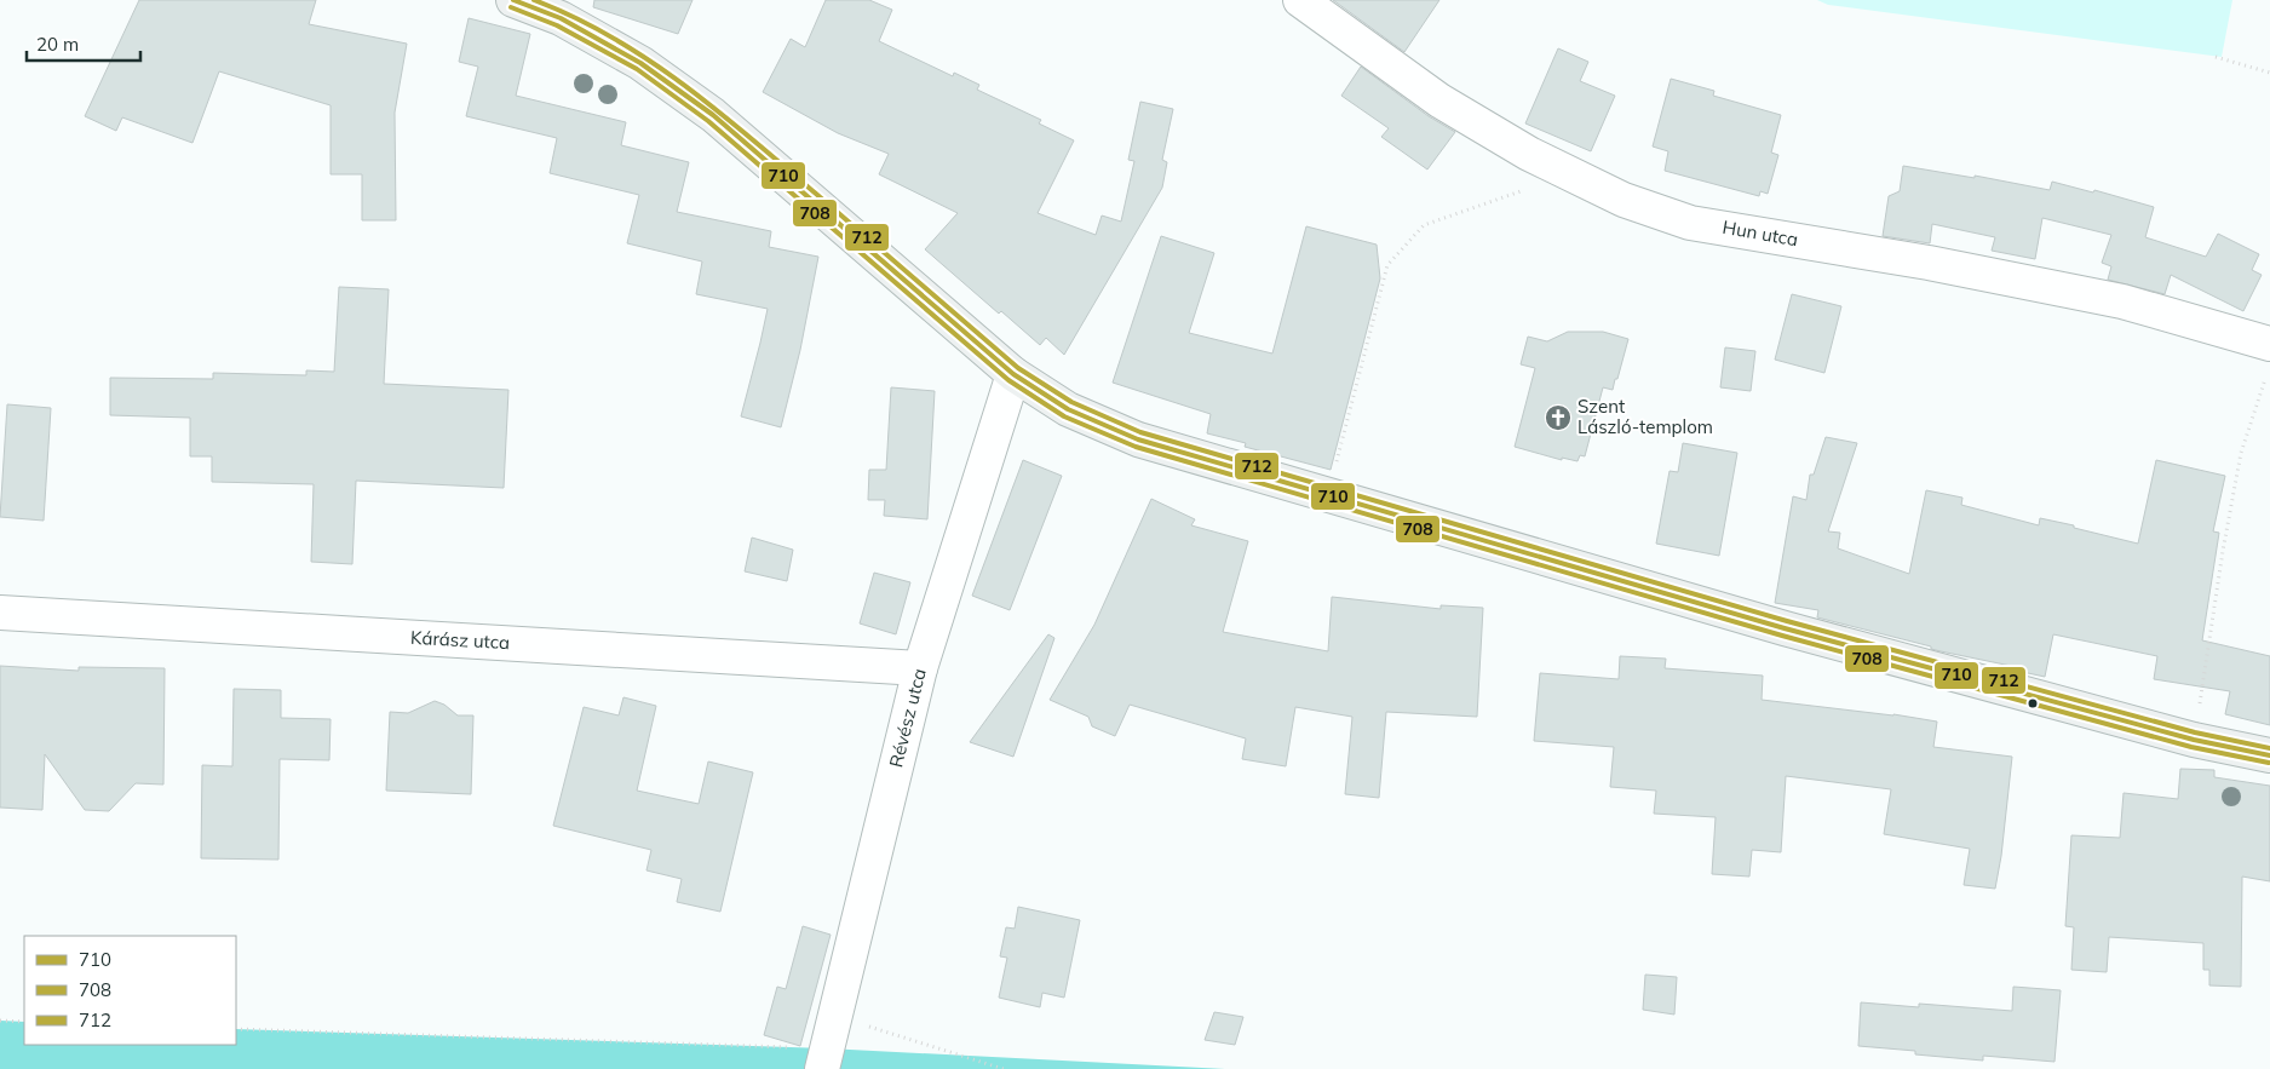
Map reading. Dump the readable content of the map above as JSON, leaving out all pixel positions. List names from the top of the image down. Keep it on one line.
{"streets":{"street":["Hun utca","Kárász utca","Révész utca"]},"crossings":[["Kárász utca","Révész utca"]],"places":{"church":["Szent László-templom"]},"lines":["transit line 710","transit line 712","transit line 708"],"legend":["710","708","712"],"scale_bar":"20 m"}
